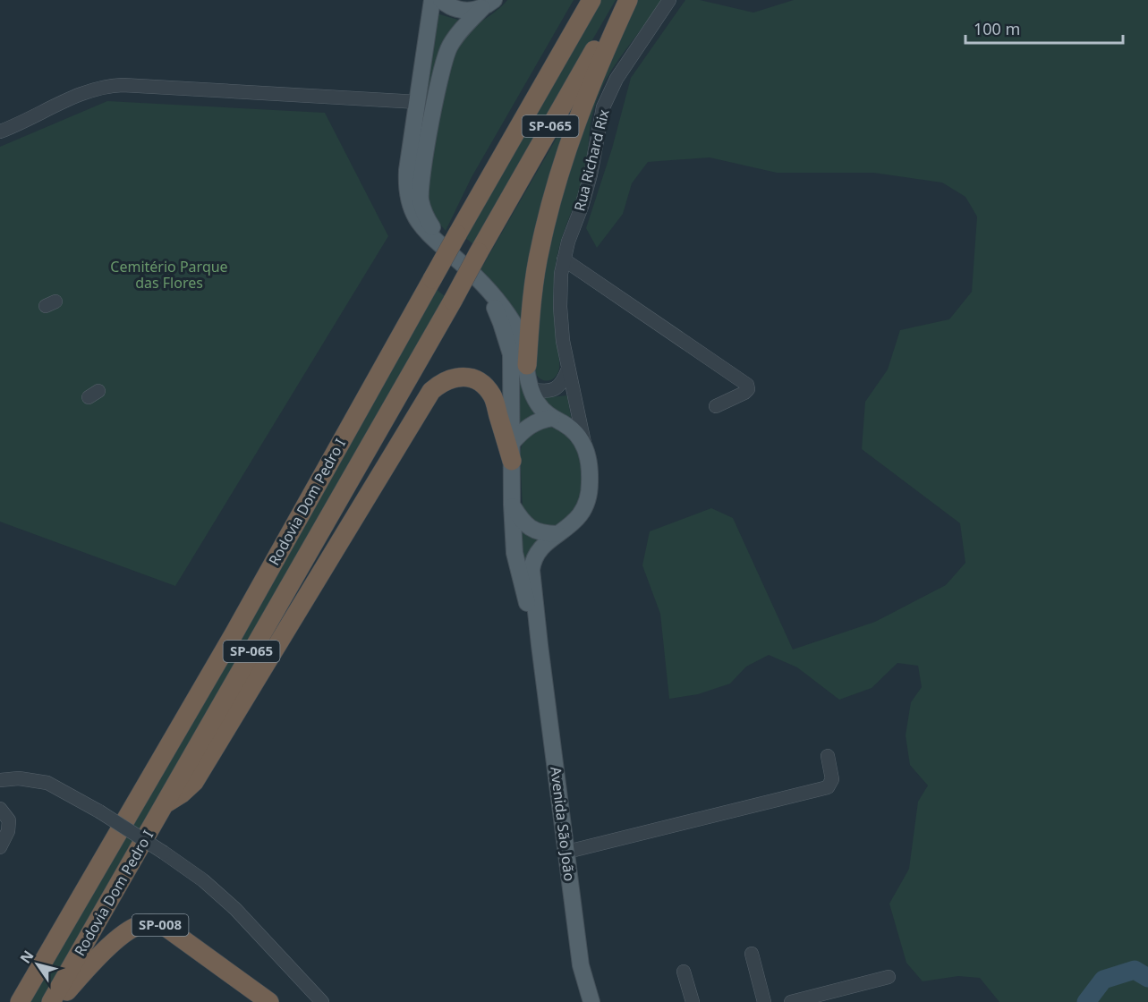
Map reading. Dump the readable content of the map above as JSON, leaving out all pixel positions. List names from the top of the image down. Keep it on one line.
{"streets":{"highway":["SP-065","Rodovia Dom Pedro I","SP-008"],"main road":["Avenida São João"],"street":["Rua Richard Rix"]},"parks":["Cemitério Parque das Flores"],"scale_bar":"100 m","north":"top left"}
